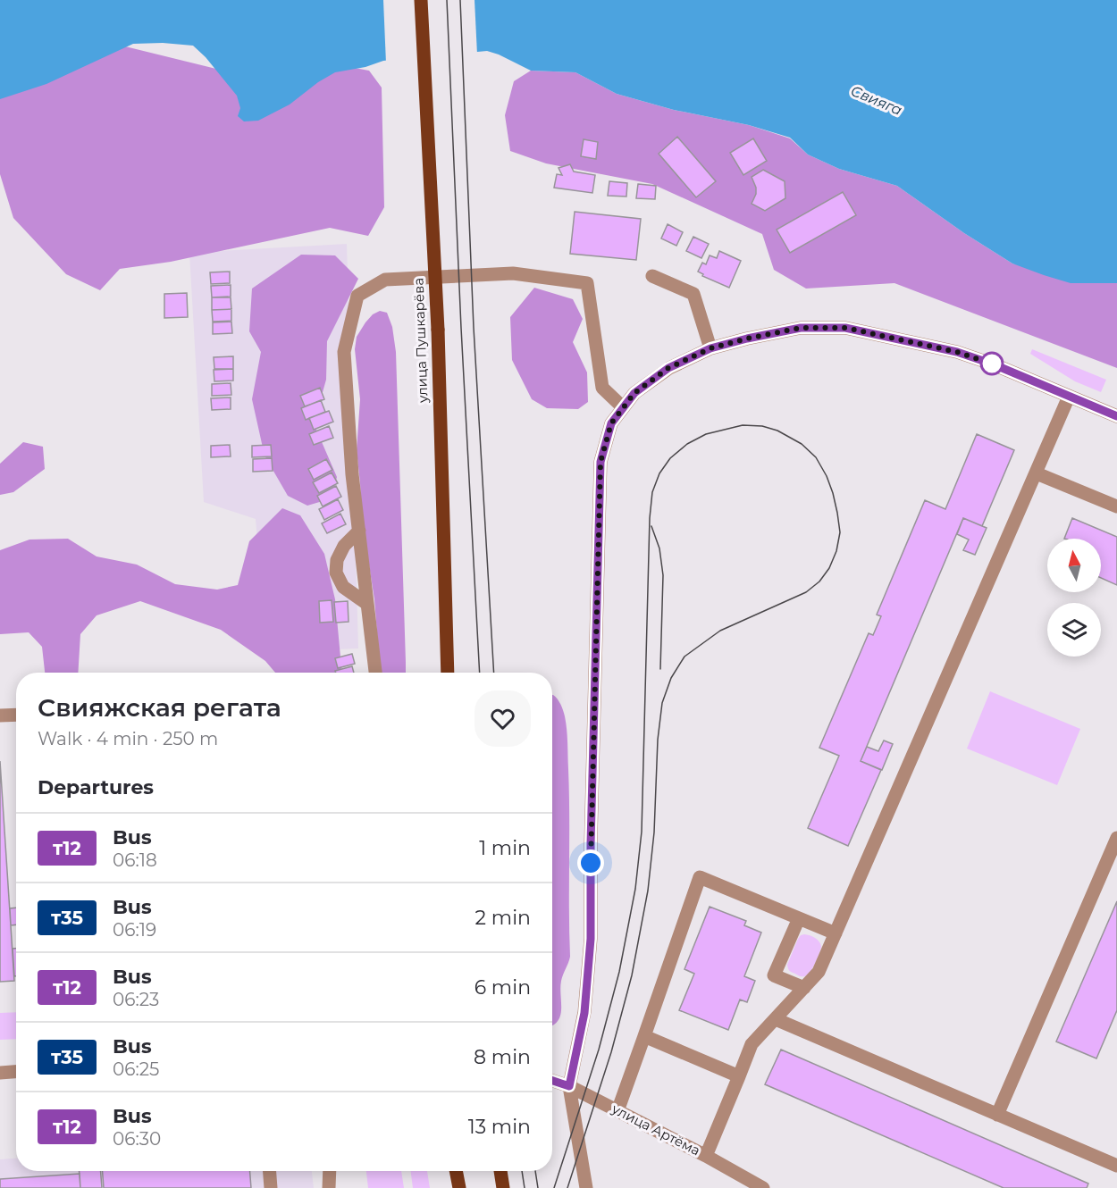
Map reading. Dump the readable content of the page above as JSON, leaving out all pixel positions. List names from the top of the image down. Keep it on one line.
{"streets":{"main road":["улица Пушкарёва"],"street":["улица Артёма"]},"water":["Свияга"],"lines":["bus line т12"],"north":"top","page":{"heading":[["Свияжская регата","Walk · 4 min · 250 m"],"Departures"],"list":[{"mark":"т12","name":"Bus","note":"06:18","value":"1 min"},{"mark":"т35","name":"Bus","note":"06:19","value":"2 min"},{"mark":"т12","name":"Bus","note":"06:23","value":"6 min"},{"mark":"т35","name":"Bus","note":"06:25","value":"8 min"},{"mark":"т12","name":"Bus","note":"06:30","value":"13 min"}]}}
